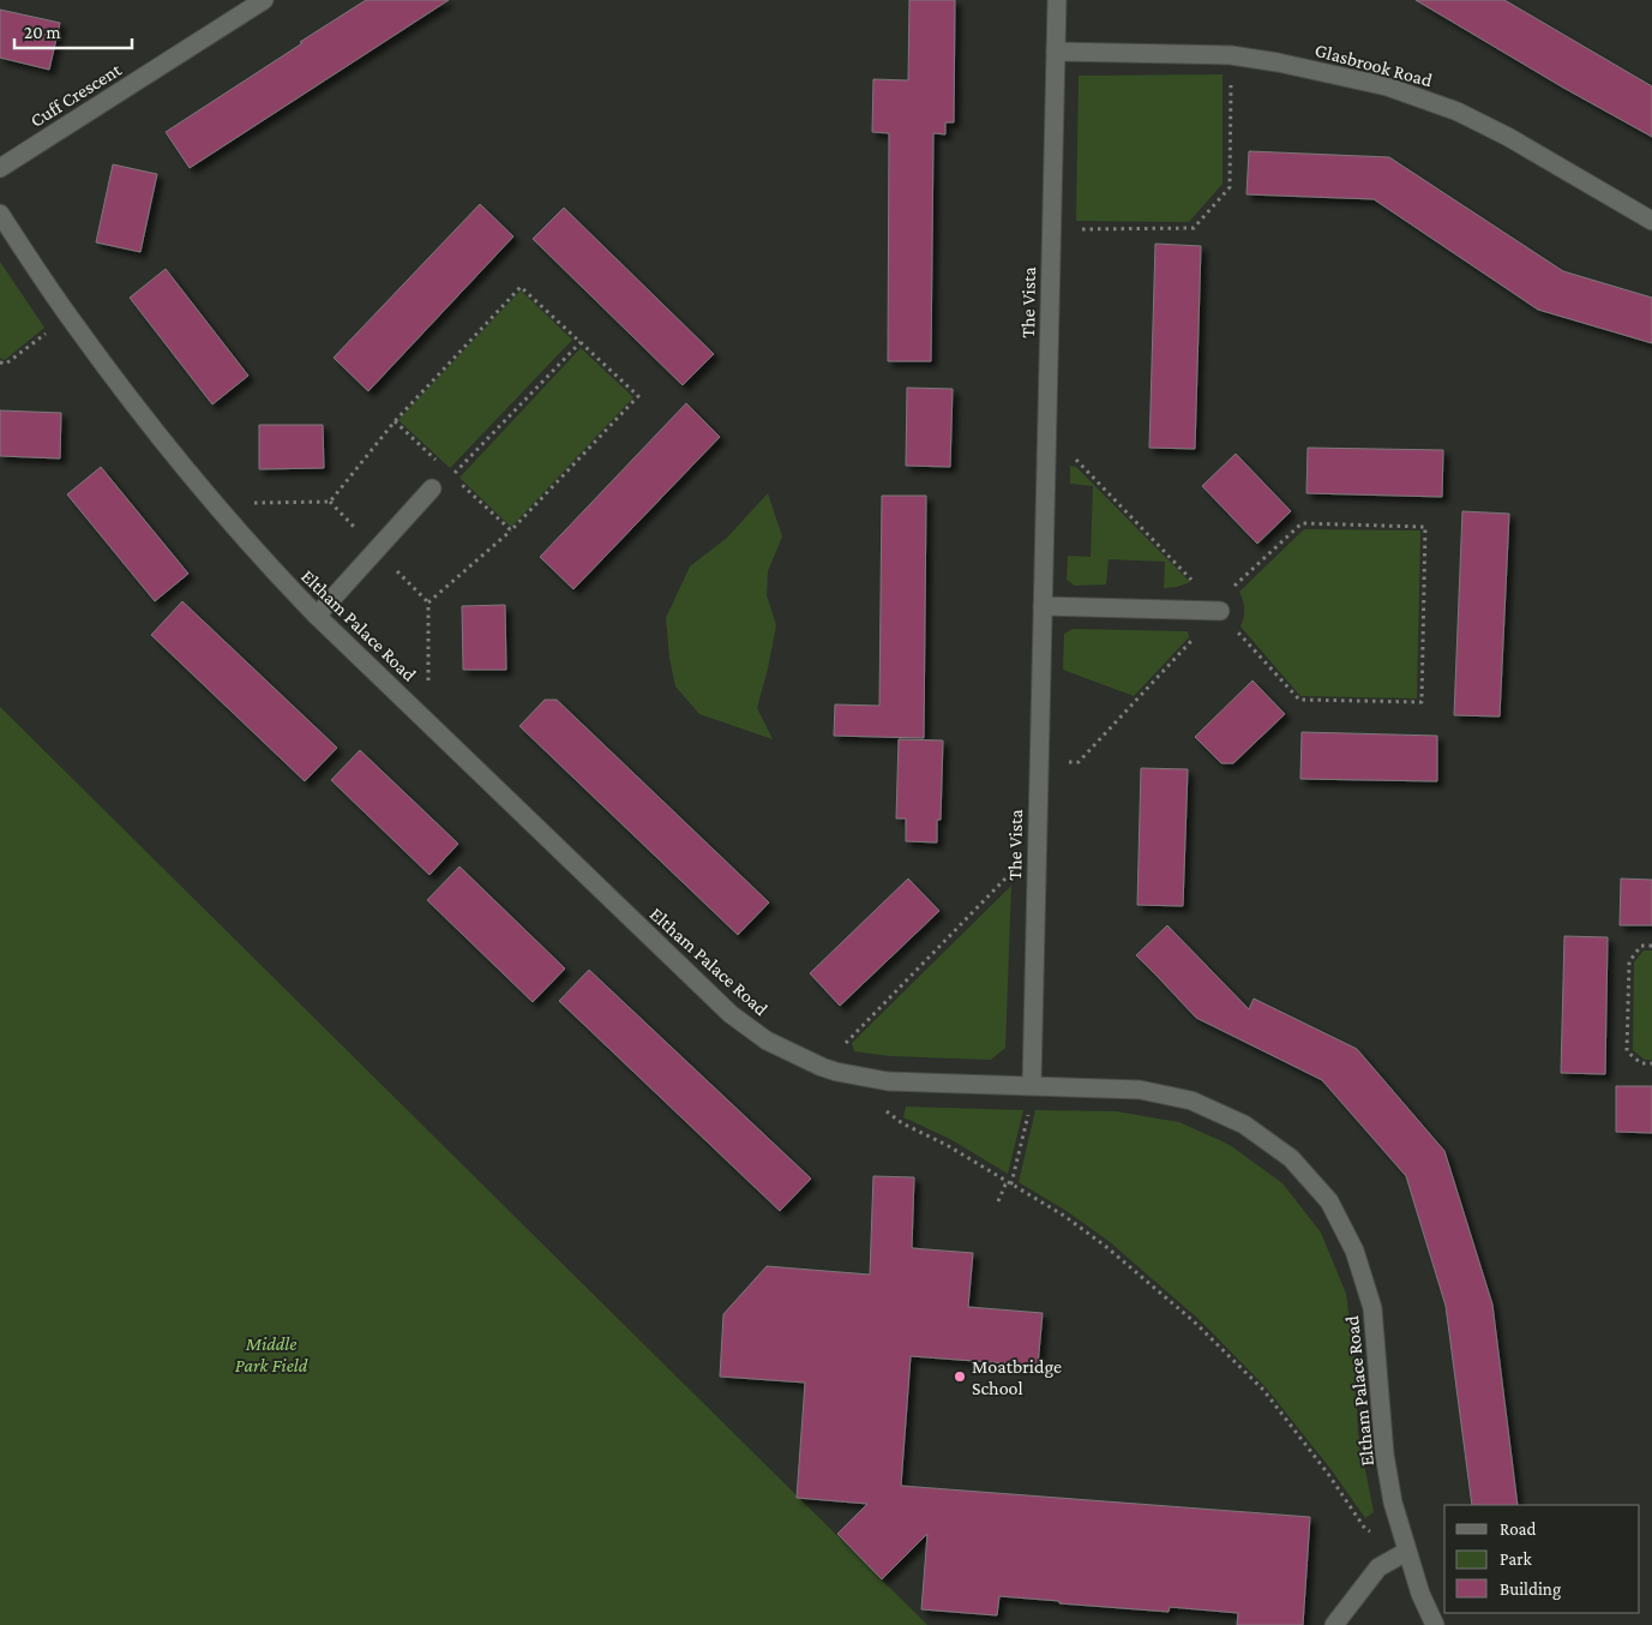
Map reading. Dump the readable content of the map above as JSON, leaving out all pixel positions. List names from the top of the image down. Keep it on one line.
{"streets":{"street":["Glasbrook Road","Cuff Crescent","The Vista","Eltham Palace Road"]},"crossings":[["Glasbrook Road","The Vista"],["The Vista","Eltham Palace Road"]],"parks":["Middle Park Field"],"places":["Moatbridge School"],"legend":["Road","Park","Building"],"scale_bar":"20 m"}
